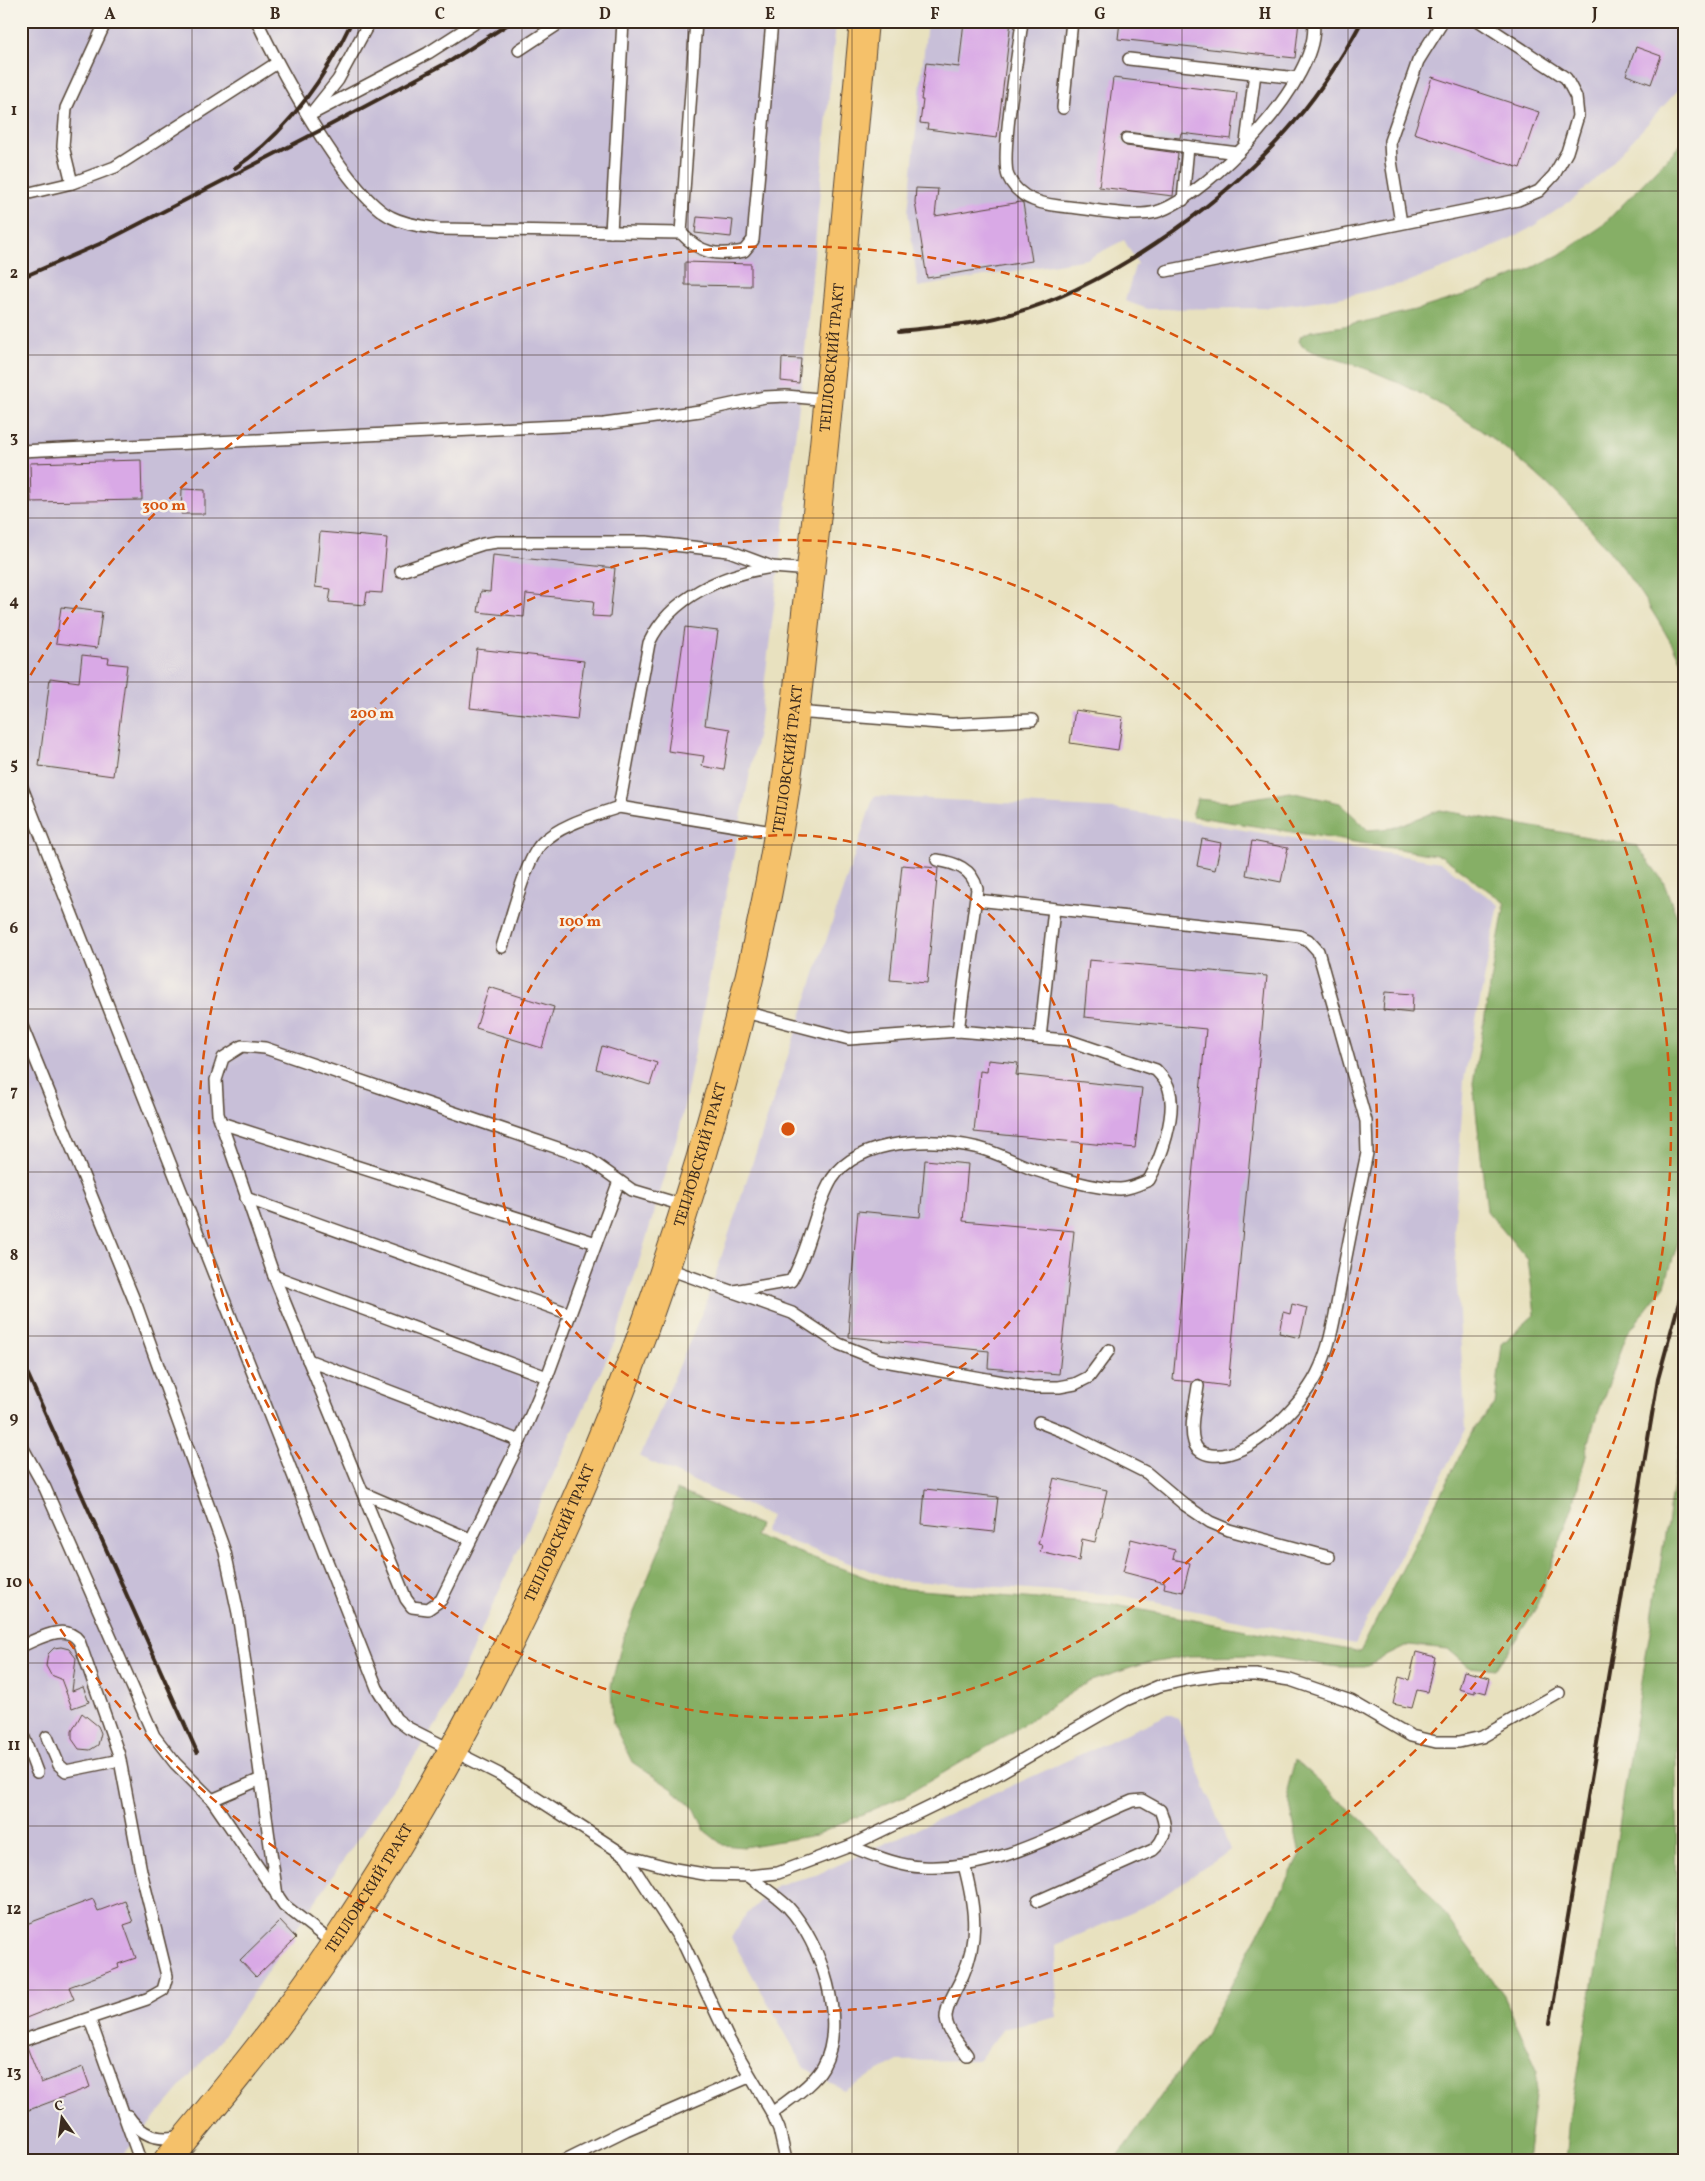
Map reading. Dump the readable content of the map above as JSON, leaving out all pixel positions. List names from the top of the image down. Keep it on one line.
{"streets":{"main road":["ТЕПЛОВСКИЙ ТРАКТ"]},"north":"top","grid":{"columns":["A","B","C","D","E","F","G","H","I","J"],"rows":["1","2","3","4","5","6","7","8","9","10","11","12","13"]},"rings":["300 m","200 m","100 m"]}
